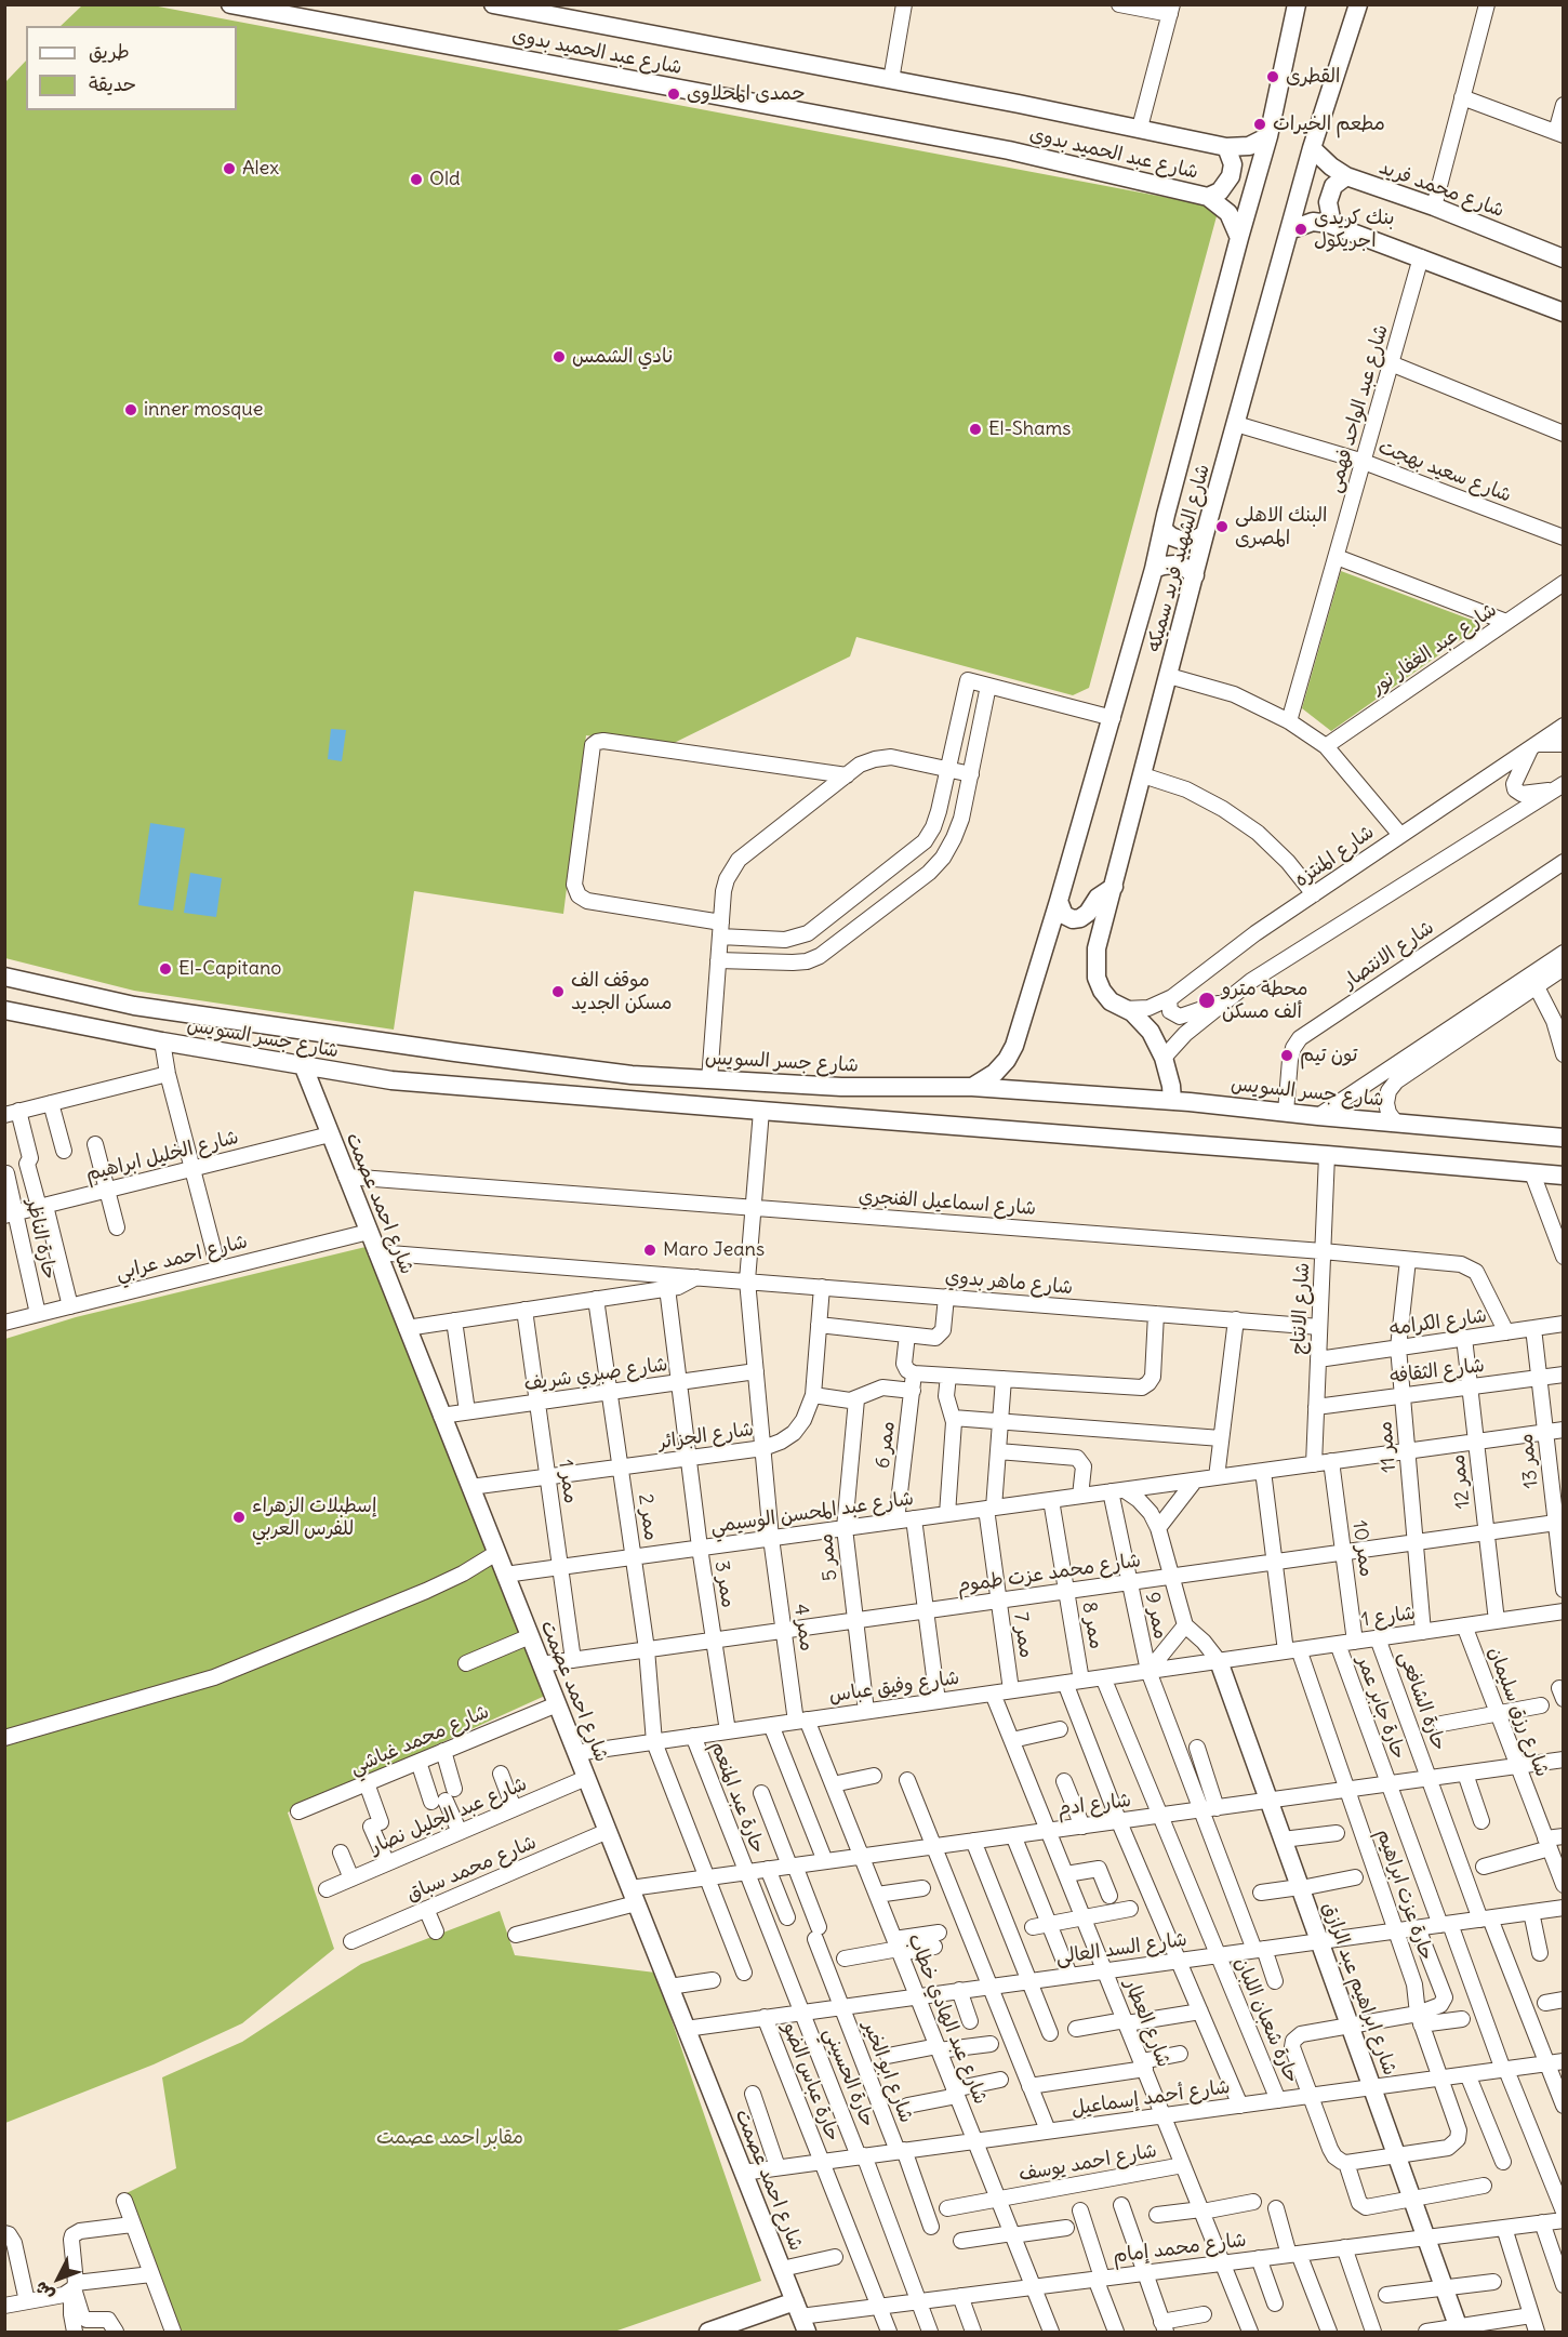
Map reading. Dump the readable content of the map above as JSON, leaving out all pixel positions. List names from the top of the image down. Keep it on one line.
{"streets":{"main road":["شارع عبد الحميد بدوى","شارع محمد فريد","شارع الشهيد فريد سميكه","شارع جسر السويس","شارع احمد عصمت","شارع ابراهيم عبد الرازق"],"street":["شارع عبد الواحد فهمى","شارع سعيد بهجت","شارع عبد الغفار نور","شارع المنتزه","شارع الانتصار","شارع الخليل ابراهيم","شارع اسماعيل الفنجري","حارة الناظر","شارع احمد عرابي","شارع ماهر بدوي","شارع الانتاج","شارع الكرامه","شارع الثقافه","شارع صبري شريف","شارع الجزائر","ممر 6","ممر 11","ممر 13","ممر 1","ممر 12","شارع عبد المحسن الوسيمي","ممر 2","ممر 10","ممر 5","شارع محمد عزت طموم","ممر 3","ممر 9","شارع 1","ممر 8","ممر 4","ممر 7","شارع وفيق عباس","حارة الشافعى","حارة جابر عمر","شارع رزق سليمان","شارع محمد غباشي","حارة عبد المنعم","شارع ادم","شارع عبد الجليل نصار","شارع محمد سباق","حارة عزت ابراهيم","شارع السد العالى","شارع عبد الهادي خطاب","حارة شعبان اللبان","شارع العطار","شارع ابو الخير","حارة الحسيني","حارة عباس الضو","شارع أحمد إسماعيل","شارع احمد يوسف","شارع محمد إمام"]},"crossings":[["شارع عبد الحميد بدوى","شارع الشهيد فريد سميكه"],["شارع محمد فريد","شارع الشهيد فريد سميكه"],["شارع عبد الواحد فهمى","شارع سعيد بهجت"],["شارع سعيد بهجت","شارع الشهيد فريد سميكه"],["شارع الشهيد فريد سميكه","شارع المنتزه"],["شارع الشهيد فريد سميكه","شارع جسر السويس"],["شارع الانتصار","شارع جسر السويس"],["شارع جسر السويس","شارع احمد عصمت"],["شارع جسر السويس","شارع الانتاج"],["شارع جسر السويس","ممر 4"],["شارع الخليل ابراهيم","شارع احمد عصمت"],["شارع الخليل ابراهيم","حارة الناظر"],["شارع اسماعيل الفنجري","شارع احمد عصمت"],["شارع اسماعيل الفنجري","شارع الانتاج"],["شارع اسماعيل الفنجري","شارع الكرامه"],["شارع اسماعيل الفنجري","ممر 11"],["شارع اسماعيل الفنجري","ممر 4"],["شارع احمد عصمت","شارع احمد عرابي"],["شارع احمد عصمت","شارع ماهر بدوي"],["شارع احمد عصمت","شارع صبري شريف"],["شارع احمد عصمت","شارع الجزائر"],["شارع احمد عصمت","شارع عبد المحسن الوسيمي"],["شارع احمد عصمت","شارع محمد عزت طموم"],["شارع احمد عصمت","شارع وفيق عباس"],["شارع احمد عصمت","شارع محمد غباشي"],["شارع احمد عصمت","شارع ادم"],["شارع احمد عصمت","شارع عبد الجليل نصار"],["شارع احمد عصمت","شارع محمد سباق"],["شارع احمد عصمت","شارع السد العالى"],["شارع احمد عصمت","شارع أحمد إسماعيل"],["شارع احمد عصمت","شارع محمد إمام"],["حارة الناظر","شارع احمد عرابي"],["شارع ماهر بدوي","شارع الانتاج"],["شارع ماهر بدوي","شارع الجزائر"],["شارع ماهر بدوي","ممر 1"],["شارع ماهر بدوي","ممر 2"],["شارع ماهر بدوي","ممر 3"],["شارع ماهر بدوي","ممر 4"],["شارع الانتاج","شارع الكرامه"],["شارع الانتاج","شارع الثقافه"],["شارع الانتاج","شارع عبد المحسن الوسيمي"],["شارع الكرامه","ممر 11"],["شارع الكرامه","ممر 13"],["شارع الكرامه","ممر 12"],["شارع الثقافه","ممر 11"],["شارع الثقافه","ممر 13"],["شارع الثقافه","ممر 12"],["شارع صبري شريف","ممر 1"],["شارع صبري شريف","ممر 2"],["شارع صبري شريف","ممر 3"],["شارع صبري شريف","ممر 4"],["شارع الجزائر","ممر 1"],["شارع الجزائر","ممر 2"],["شارع الجزائر","ممر 3"],["شارع الجزائر","ممر 4"],["ممر 6","شارع عبد المحسن الوسيمي"],["ممر 11","شارع عبد المحسن الوسيمي"],["ممر 11","شارع محمد عزت طموم"],["ممر 11","شارع 1"],["ممر 13","شارع عبد المحسن الوسيمي"],["ممر 13","شارع محمد عزت طموم"],["ممر 1","شارع عبد المحسن الوسيمي"],["ممر 1","شارع محمد عزت طموم"],["ممر 12","شارع عبد المحسن الوسيمي"],["ممر 12","شارع محمد عزت طموم"],["ممر 12","شارع 1"],["شارع عبد المحسن الوسيمي","ممر 2"],["شارع عبد المحسن الوسيمي","ممر 10"],["شارع عبد المحسن الوسيمي","ممر 5"],["شارع عبد المحسن الوسيمي","ممر 3"],["شارع عبد المحسن الوسيمي","ممر 9"],["شارع عبد المحسن الوسيمي","ممر 8"],["شارع عبد المحسن الوسيمي","ممر 4"],["شارع عبد المحسن الوسيمي","ممر 7"],["ممر 2","شارع محمد عزت طموم"],["ممر 2","شارع وفيق عباس"],["ممر 2","شارع ادم"],["ممر 10","شارع محمد عزت طموم"],["ممر 10","شارع 1"],["ممر 5","شارع محمد عزت طموم"],["ممر 5","شارع وفيق عباس"],["شارع محمد عزت طموم","ممر 3"],["شارع محمد عزت طموم","ممر 9"],["شارع محمد عزت طموم","ممر 8"],["شارع محمد عزت طموم","ممر 4"],["شارع محمد عزت طموم","ممر 7"],["ممر 3","شارع وفيق عباس"],["ممر 9","شارع وفيق عباس"],["ممر 9","شارع ادم"],["ممر 9","شارع السد العالى"],["شارع 1","شارع وفيق عباس"],["شارع 1","حارة الشافعى"],["شارع 1","حارة جابر عمر"],["شارع 1","شارع رزق سليمان"],["شارع 1","حارة عزت ابراهيم"],["شارع 1","شارع ابراهيم عبد الرازق"],["ممر 8","شارع وفيق عباس"],["ممر 4","شارع وفيق عباس"],["ممر 4","شارع عبد الهادي خطاب"],["ممر 7","شارع وفيق عباس"],["شارع وفيق عباس","حارة عبد المنعم"],["شارع وفيق عباس","شارع ابراهيم عبد الرازق"],["شارع وفيق عباس","شارع عبد الهادي خطاب"],["شارع وفيق عباس","حارة شعبان اللبان"],["شارع وفيق عباس","شارع العطار"],["حارة الشافعى","شارع ادم"],["حارة الشافعى","شارع السد العالى"],["حارة الشافعى","شارع أحمد إسماعيل"],["حارة جابر عمر","شارع ادم"],["حارة جابر عمر","شارع السد العالى"],["حارة جابر عمر","شارع أحمد إسماعيل"],["شارع رزق سليمان","شارع ادم"],["حارة عبد المنعم","شارع ادم"],["حارة عبد المنعم","شارع السد العالى"],["حارة عبد المنعم","حارة الحسيني"],["شارع ادم","حارة عزت ابراهيم"],["شارع ادم","شارع ابراهيم عبد الرازق"],["شارع ادم","شارع عبد الهادي خطاب"],["شارع ادم","حارة شعبان اللبان"],["شارع ادم","شارع العطار"],["شارع ادم","شارع ابو الخير"],["حارة عزت ابراهيم","شارع السد العالى"],["حارة عزت ابراهيم","شارع ابراهيم عبد الرازق"],["حارة عزت ابراهيم","شارع أحمد إسماعيل"],["شارع السد العالى","شارع ابراهيم عبد الرازق"],["شارع السد العالى","شارع عبد الهادي خطاب"],["شارع السد العالى","حارة شعبان اللبان"],["شارع السد العالى","شارع العطار"],["شارع السد العالى","شارع ابو الخير"],["شارع السد العالى","حارة الحسيني"],["شارع السد العالى","حارة عباس الضو"],["شارع ابراهيم عبد الرازق","شارع أحمد إسماعيل"],["شارع ابراهيم عبد الرازق","شارع محمد إمام"],["شارع عبد الهادي خطاب","شارع أحمد إسماعيل"],["شارع عبد الهادي خطاب","شارع احمد يوسف"],["شارع عبد الهادي خطاب","شارع محمد إمام"],["حارة شعبان اللبان","شارع أحمد إسماعيل"],["شارع العطار","شارع أحمد إسماعيل"],["شارع العطار","شارع احمد يوسف"],["شارع العطار","شارع محمد إمام"],["شارع ابو الخير","شارع أحمد إسماعيل"],["حارة الحسيني","شارع أحمد إسماعيل"],["حارة الحسيني","شارع محمد إمام"],["حارة عباس الضو","شارع أحمد إسماعيل"],["حارة عباس الضو","شارع محمد إمام"]],"parks":["مقابر احمد عصمت"],"places":["القطرى","حمدى المحلاوى","مطعم الخيرات","Alex","Old","بنك كريدى اجريكول","نادي الشمس","inner mosque","El-Shams","البنك الاهلى المصرى","El-Capitano","موقف الف مسكن الجديد","محطة مترو ألف مسكن","تون تيم","Maro Jeans","إسطبلات الزهراء للفرس العربي"],"legend":["طريق","حديقة"],"north":"bottom left"}
